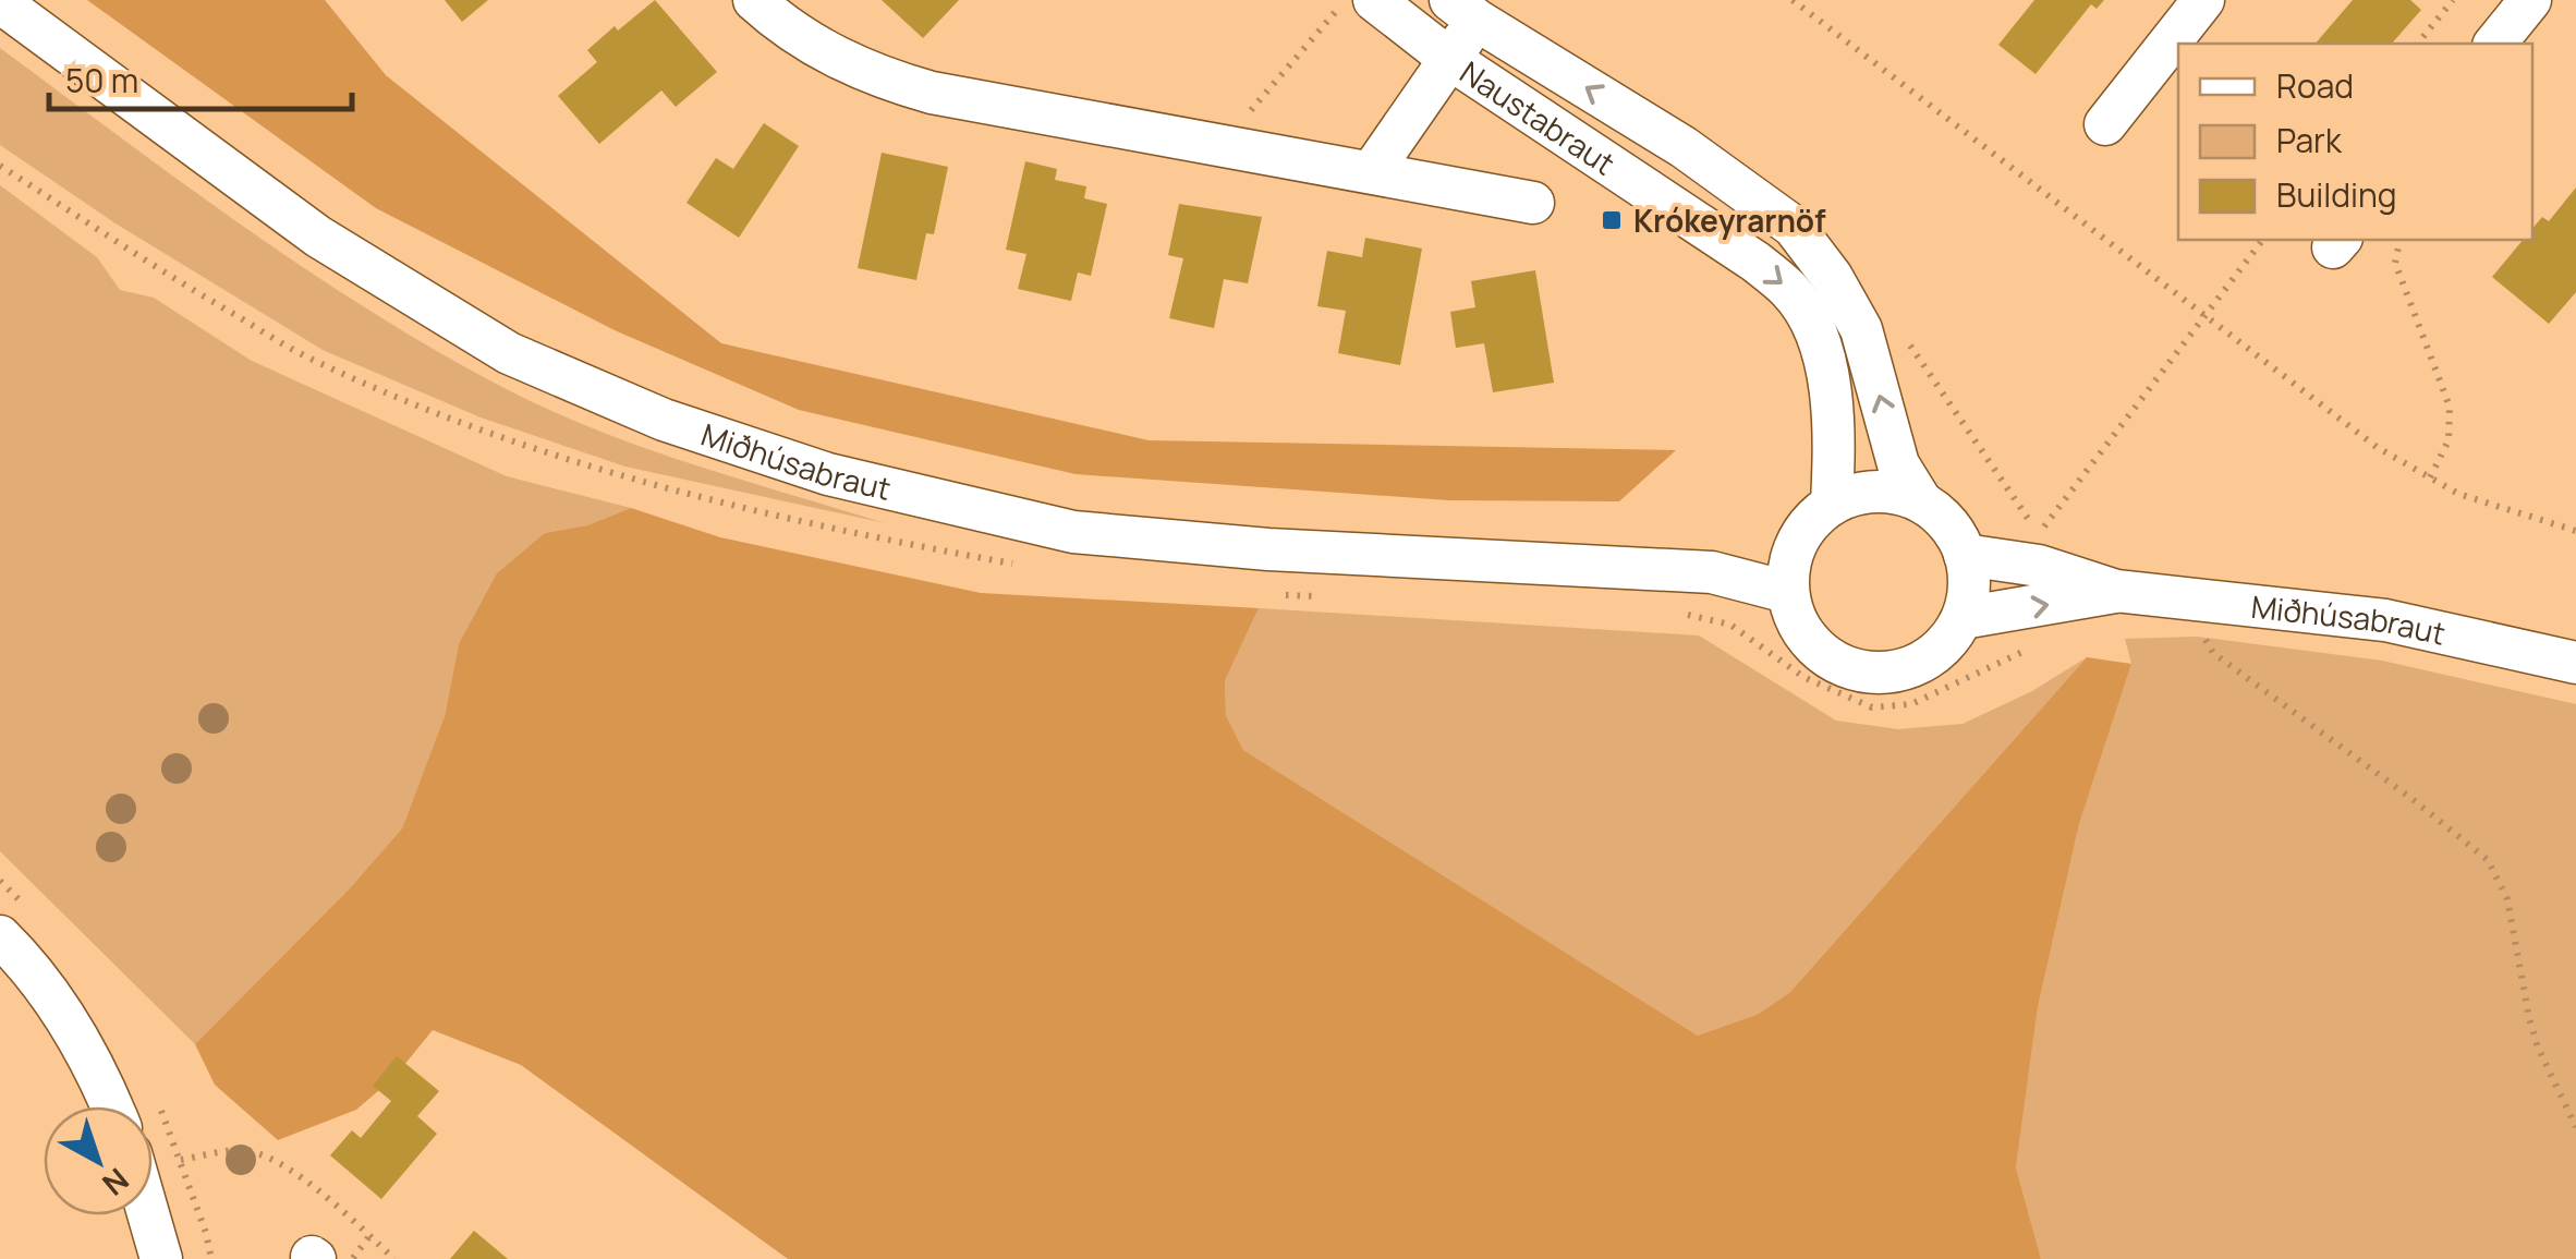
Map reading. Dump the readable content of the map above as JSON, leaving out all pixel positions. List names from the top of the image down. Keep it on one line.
{"streets":{"street":["Naustabraut","Miðhúsabraut"]},"crossings":[["Naustabraut","Miðhúsabraut"]],"places":{"transit":["Krókeyrarnöf"]},"legend":["Road","Park","Building"],"scale_bar":"50 m","north":"bottom right"}
